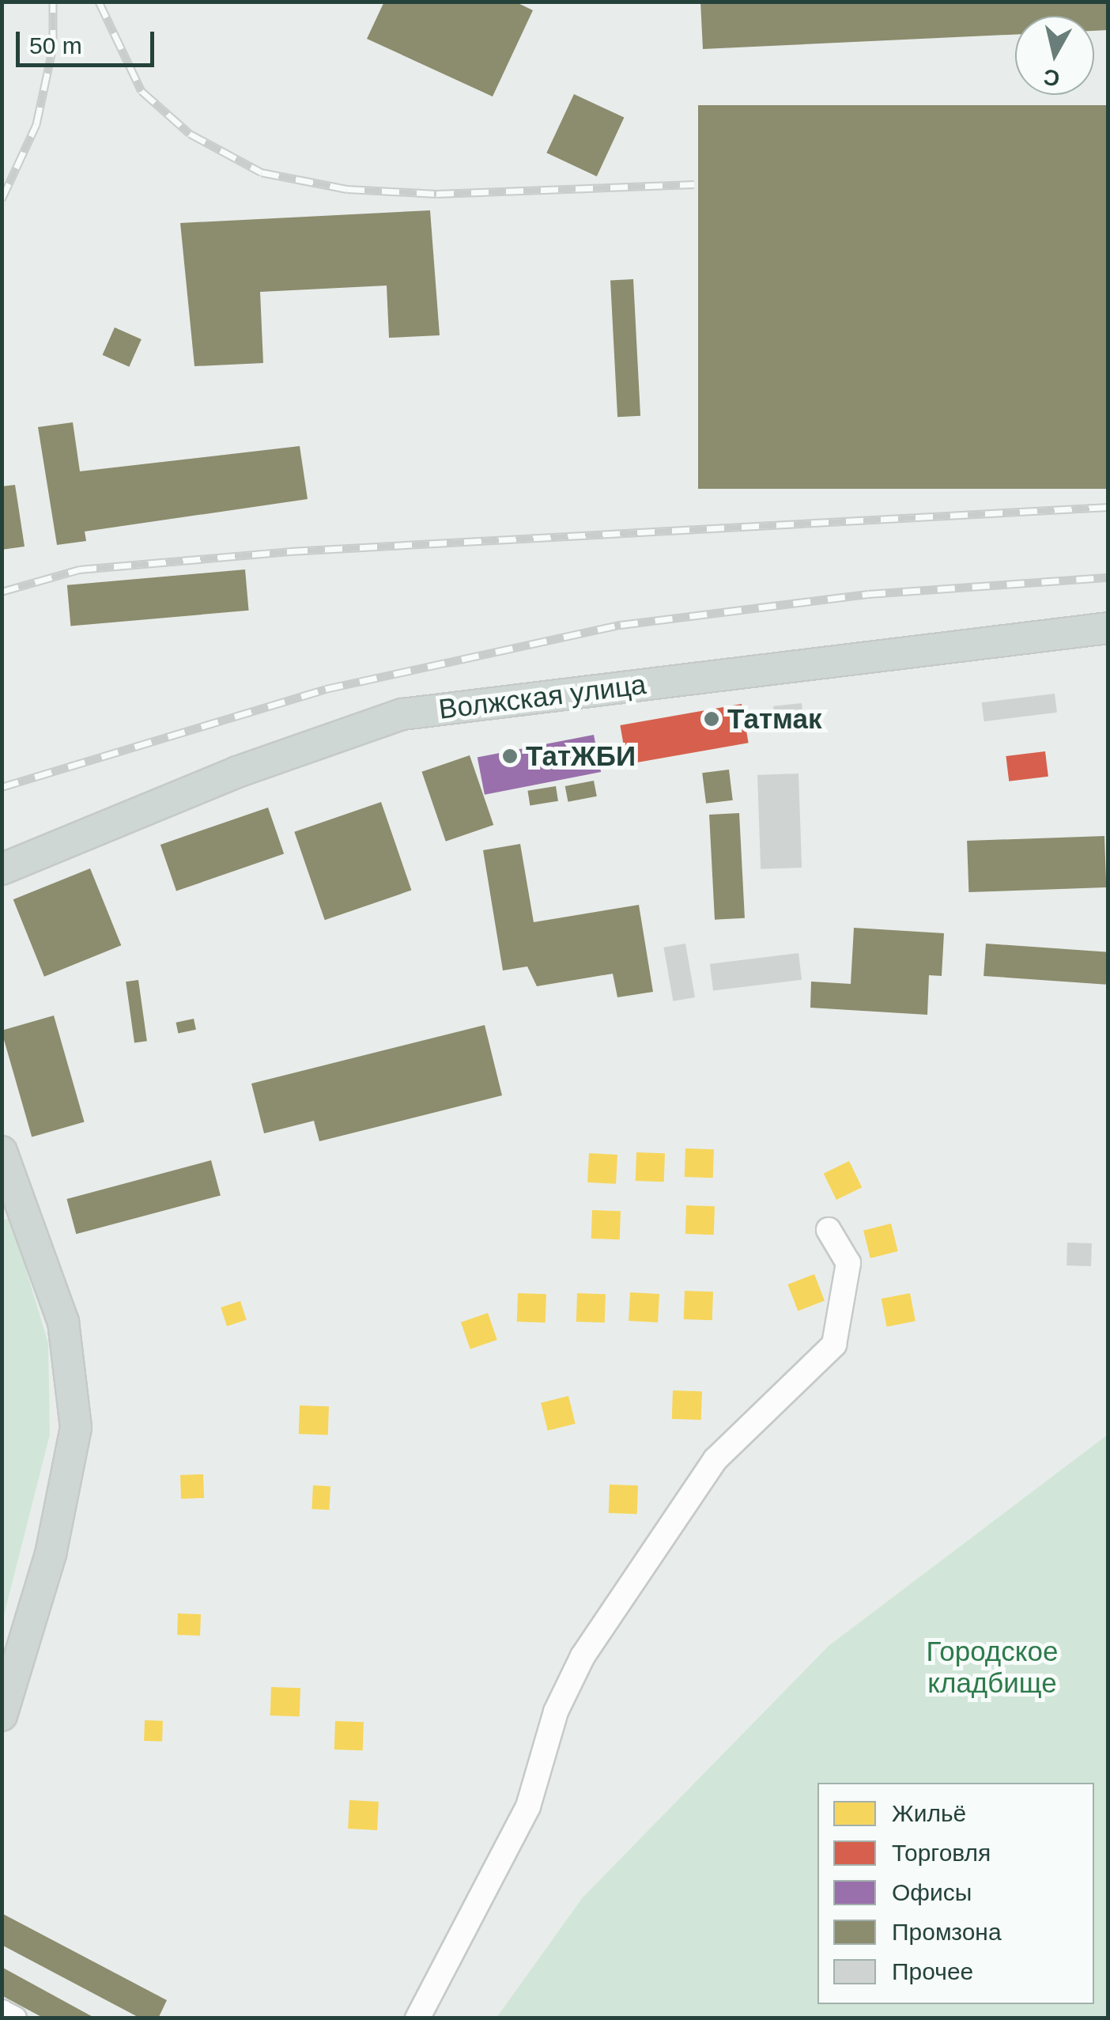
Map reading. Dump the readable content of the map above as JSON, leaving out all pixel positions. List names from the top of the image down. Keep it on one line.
{"streets":{"main road":["Волжская улица"]},"parks":["Городское кладбище"],"places":["Татмак","ТатЖБИ"],"legend":["Жильё","Торговля","Офисы","Промзона","Прочее"],"scale_bar":"50 m","north":"bottom"}
